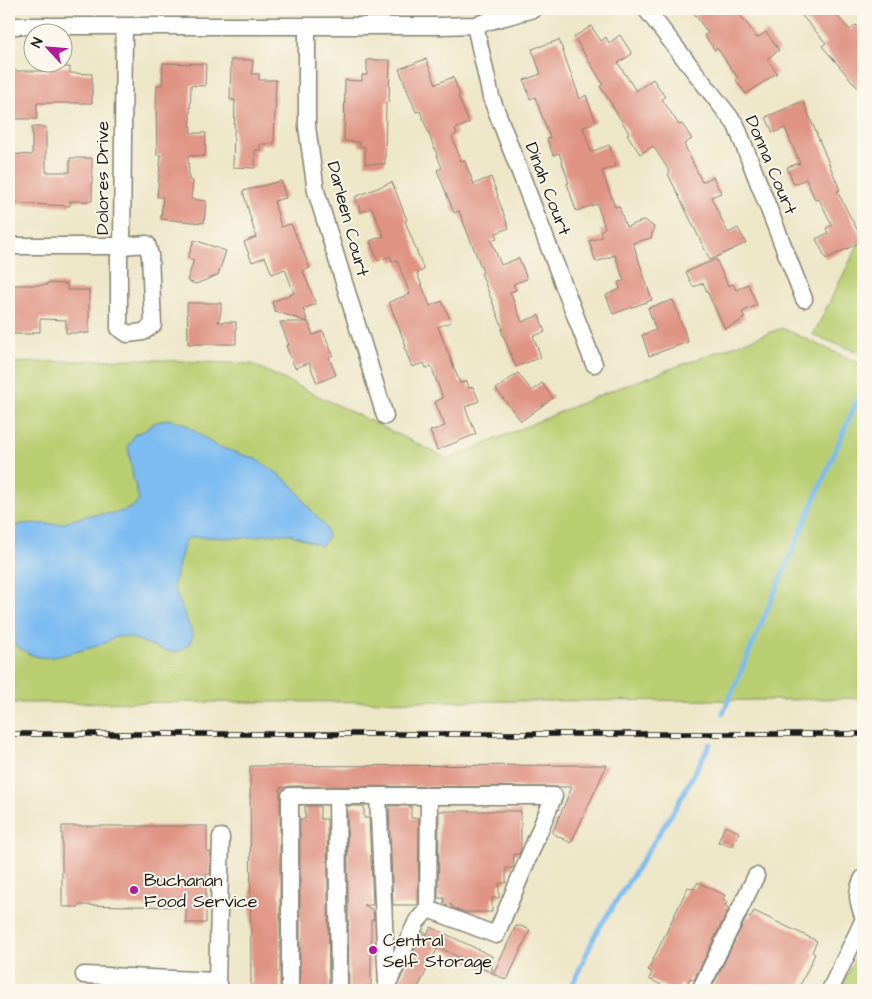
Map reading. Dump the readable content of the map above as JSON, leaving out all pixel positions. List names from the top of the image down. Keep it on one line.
{"streets":{"street":["Donna Court","Dolores Drive","Dinah Court","Darleen Court"]},"places":["Buchanan Food Service","Central Self Storage"],"north":"top left"}
